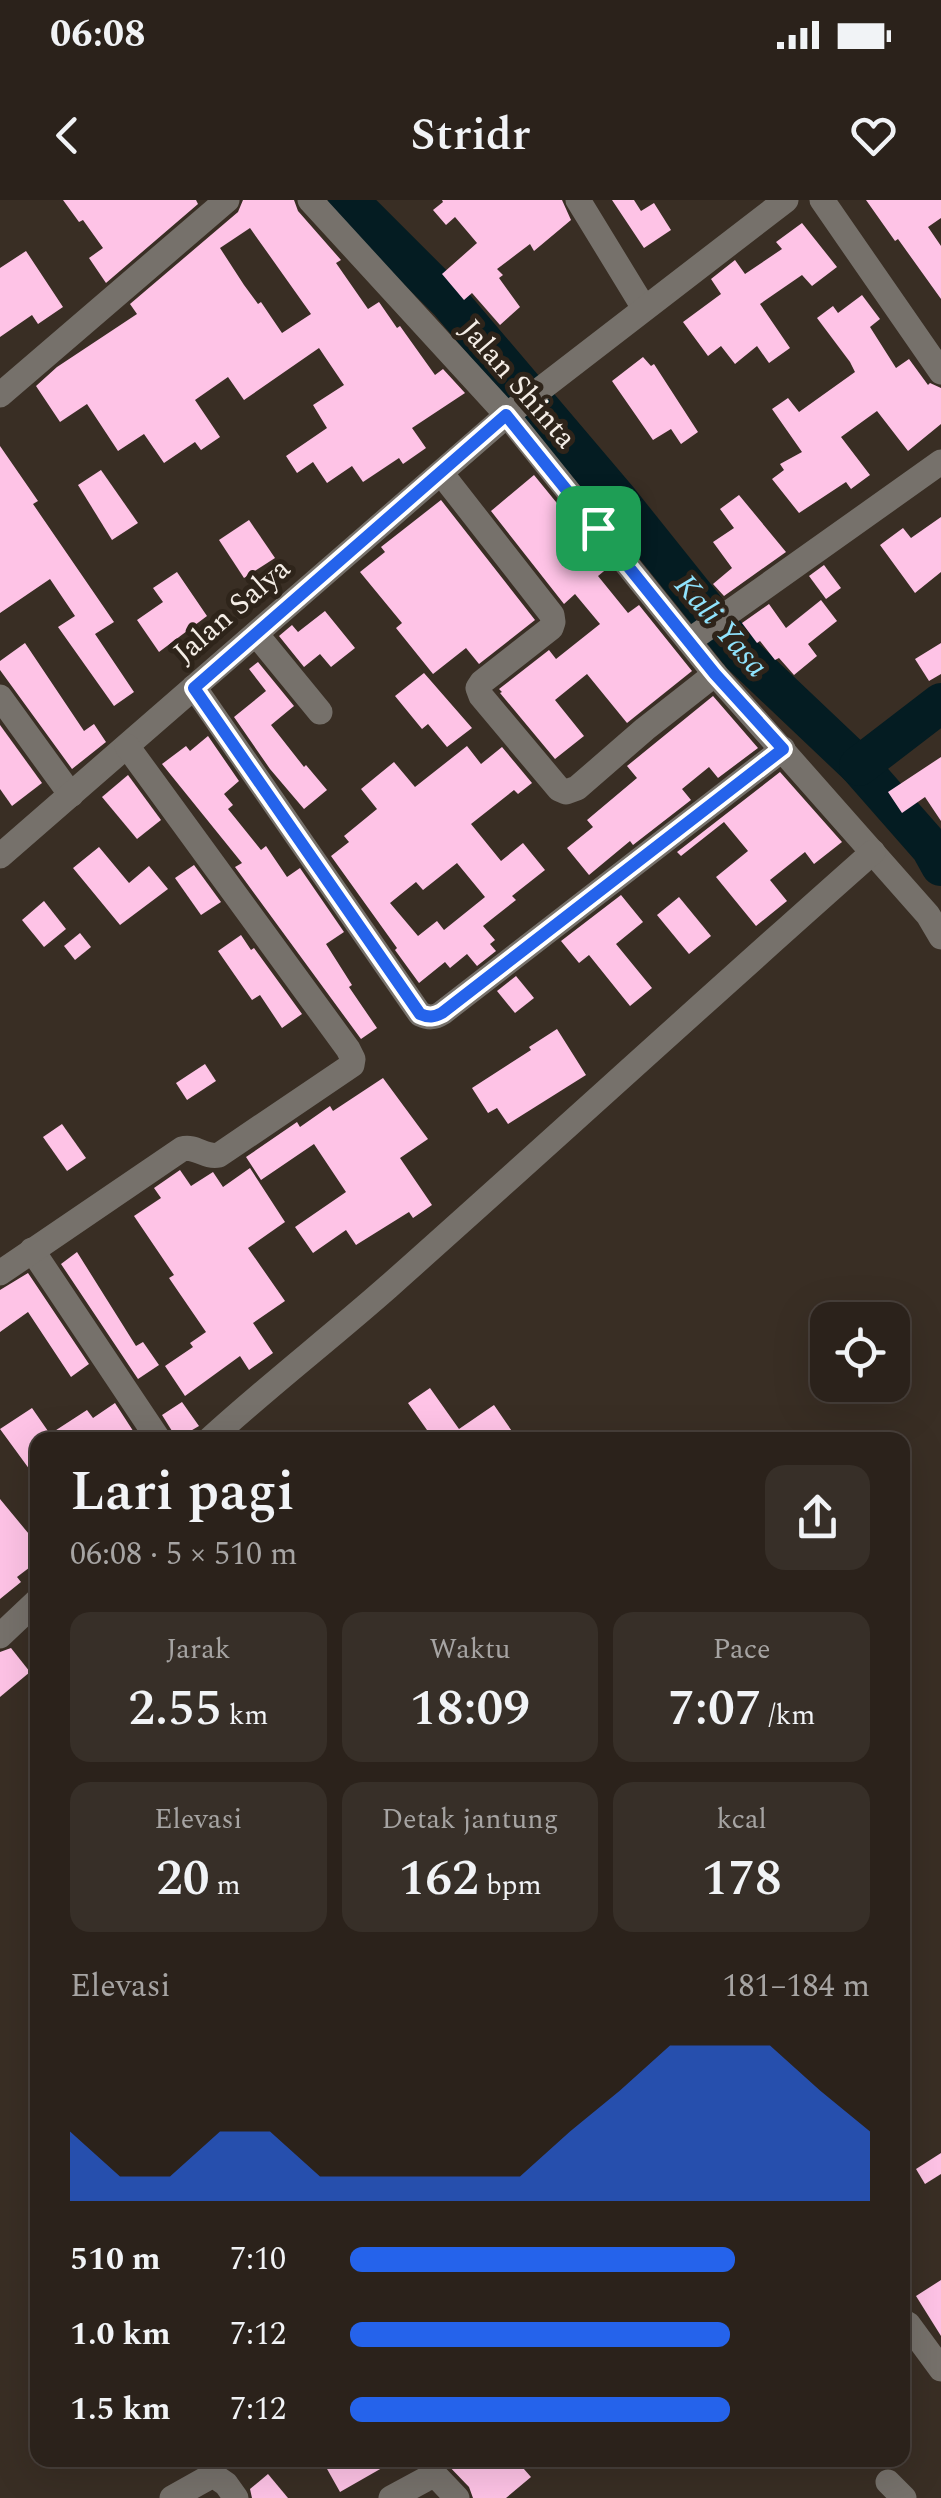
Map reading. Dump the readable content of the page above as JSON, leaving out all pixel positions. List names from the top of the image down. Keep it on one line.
{"streets":{"street":["Jalan Shinta","Jalan Salya"]},"crossings":[["Jalan Shinta","Jalan Salya"]],"water":["Kali Yasa"],"page":{"status":"06:08","header":"Stridr","heading":["Lari pagi","06:08 · 5 × 510 m"],"stats":[["Jarak","2.55 km"],["Waktu","18:09"],["Pace","7:07 /km"],["Elevasi","20 m"],["Detak jantung","162 bpm"],["kcal","178"]],"chart":["Elevasi","181–184 m"],"list":[{"name":"510 m","note":"7:10"},{"name":"1.0 km","note":"7:12"},{"name":"1.5 km","note":"7:12"}]}}
